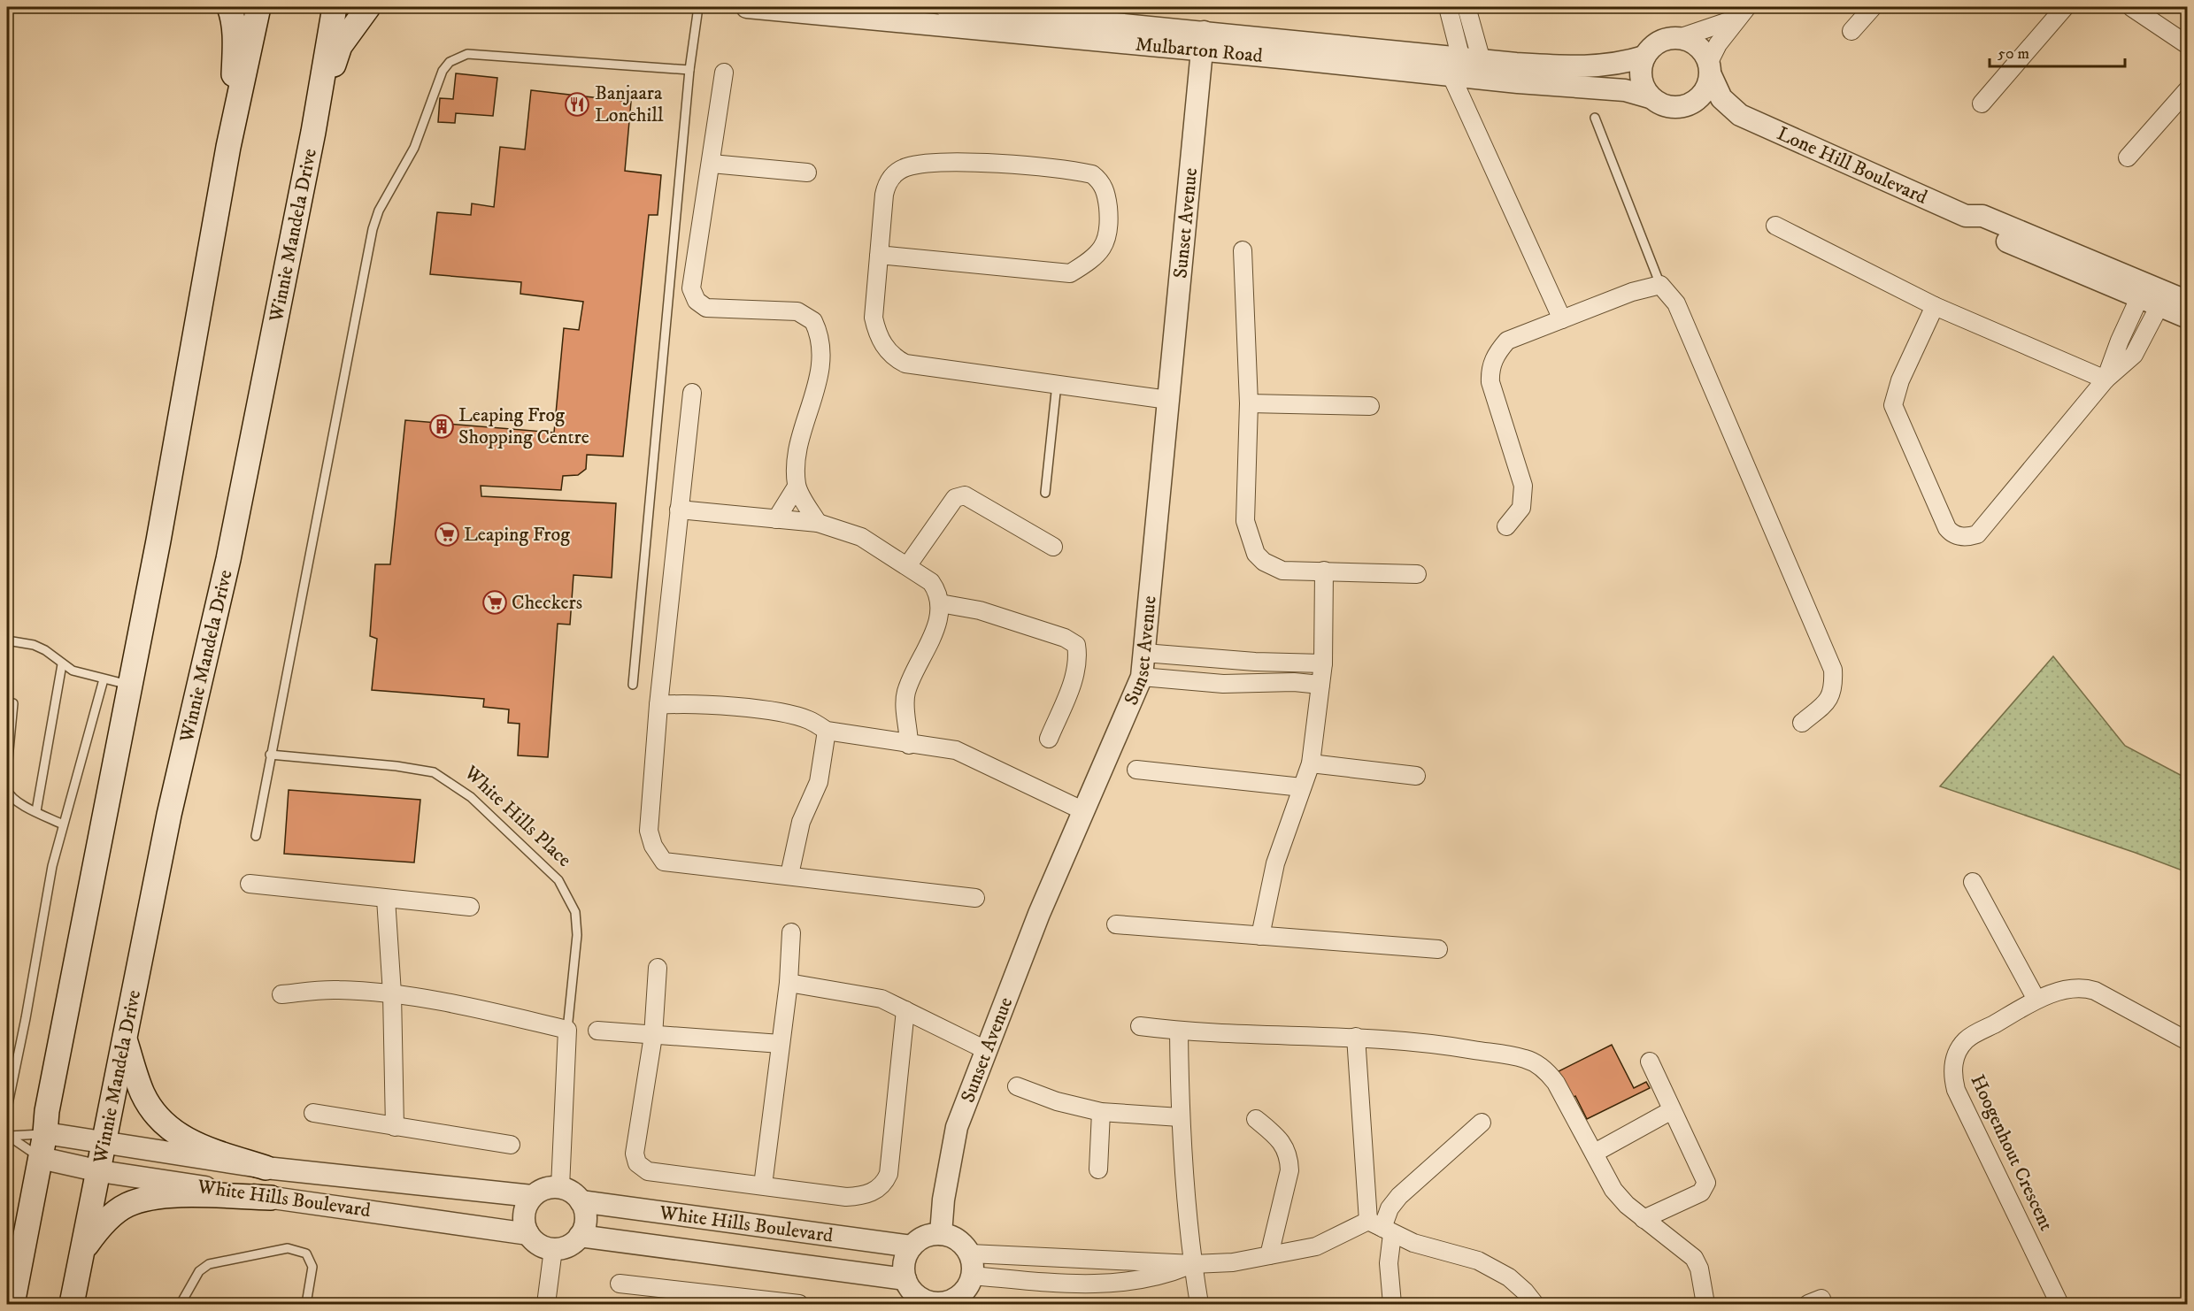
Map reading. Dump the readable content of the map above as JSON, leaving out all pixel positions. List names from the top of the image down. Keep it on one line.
{"streets":{"main road":["Winnie Mandela Drive"],"street":["Mulbarton Road","Lone Hill Boulevard","Sunset Avenue","White Hills Place","Hoogenhout Crescent","White Hills Boulevard"]},"crossings":[["Mulbarton Road","Lone Hill Boulevard"],["Mulbarton Road","Sunset Avenue"],["Sunset Avenue","White Hills Boulevard"],["Winnie Mandela Drive","White Hills Boulevard"],["White Hills Place","White Hills Boulevard"]],"places":{"restaurant":["Banjaara Lonehill"],"building":["Leaping Frog Shopping Centre"],"supermarket":["Leaping Frog","Checkers"]},"scale_bar":"50 m"}
